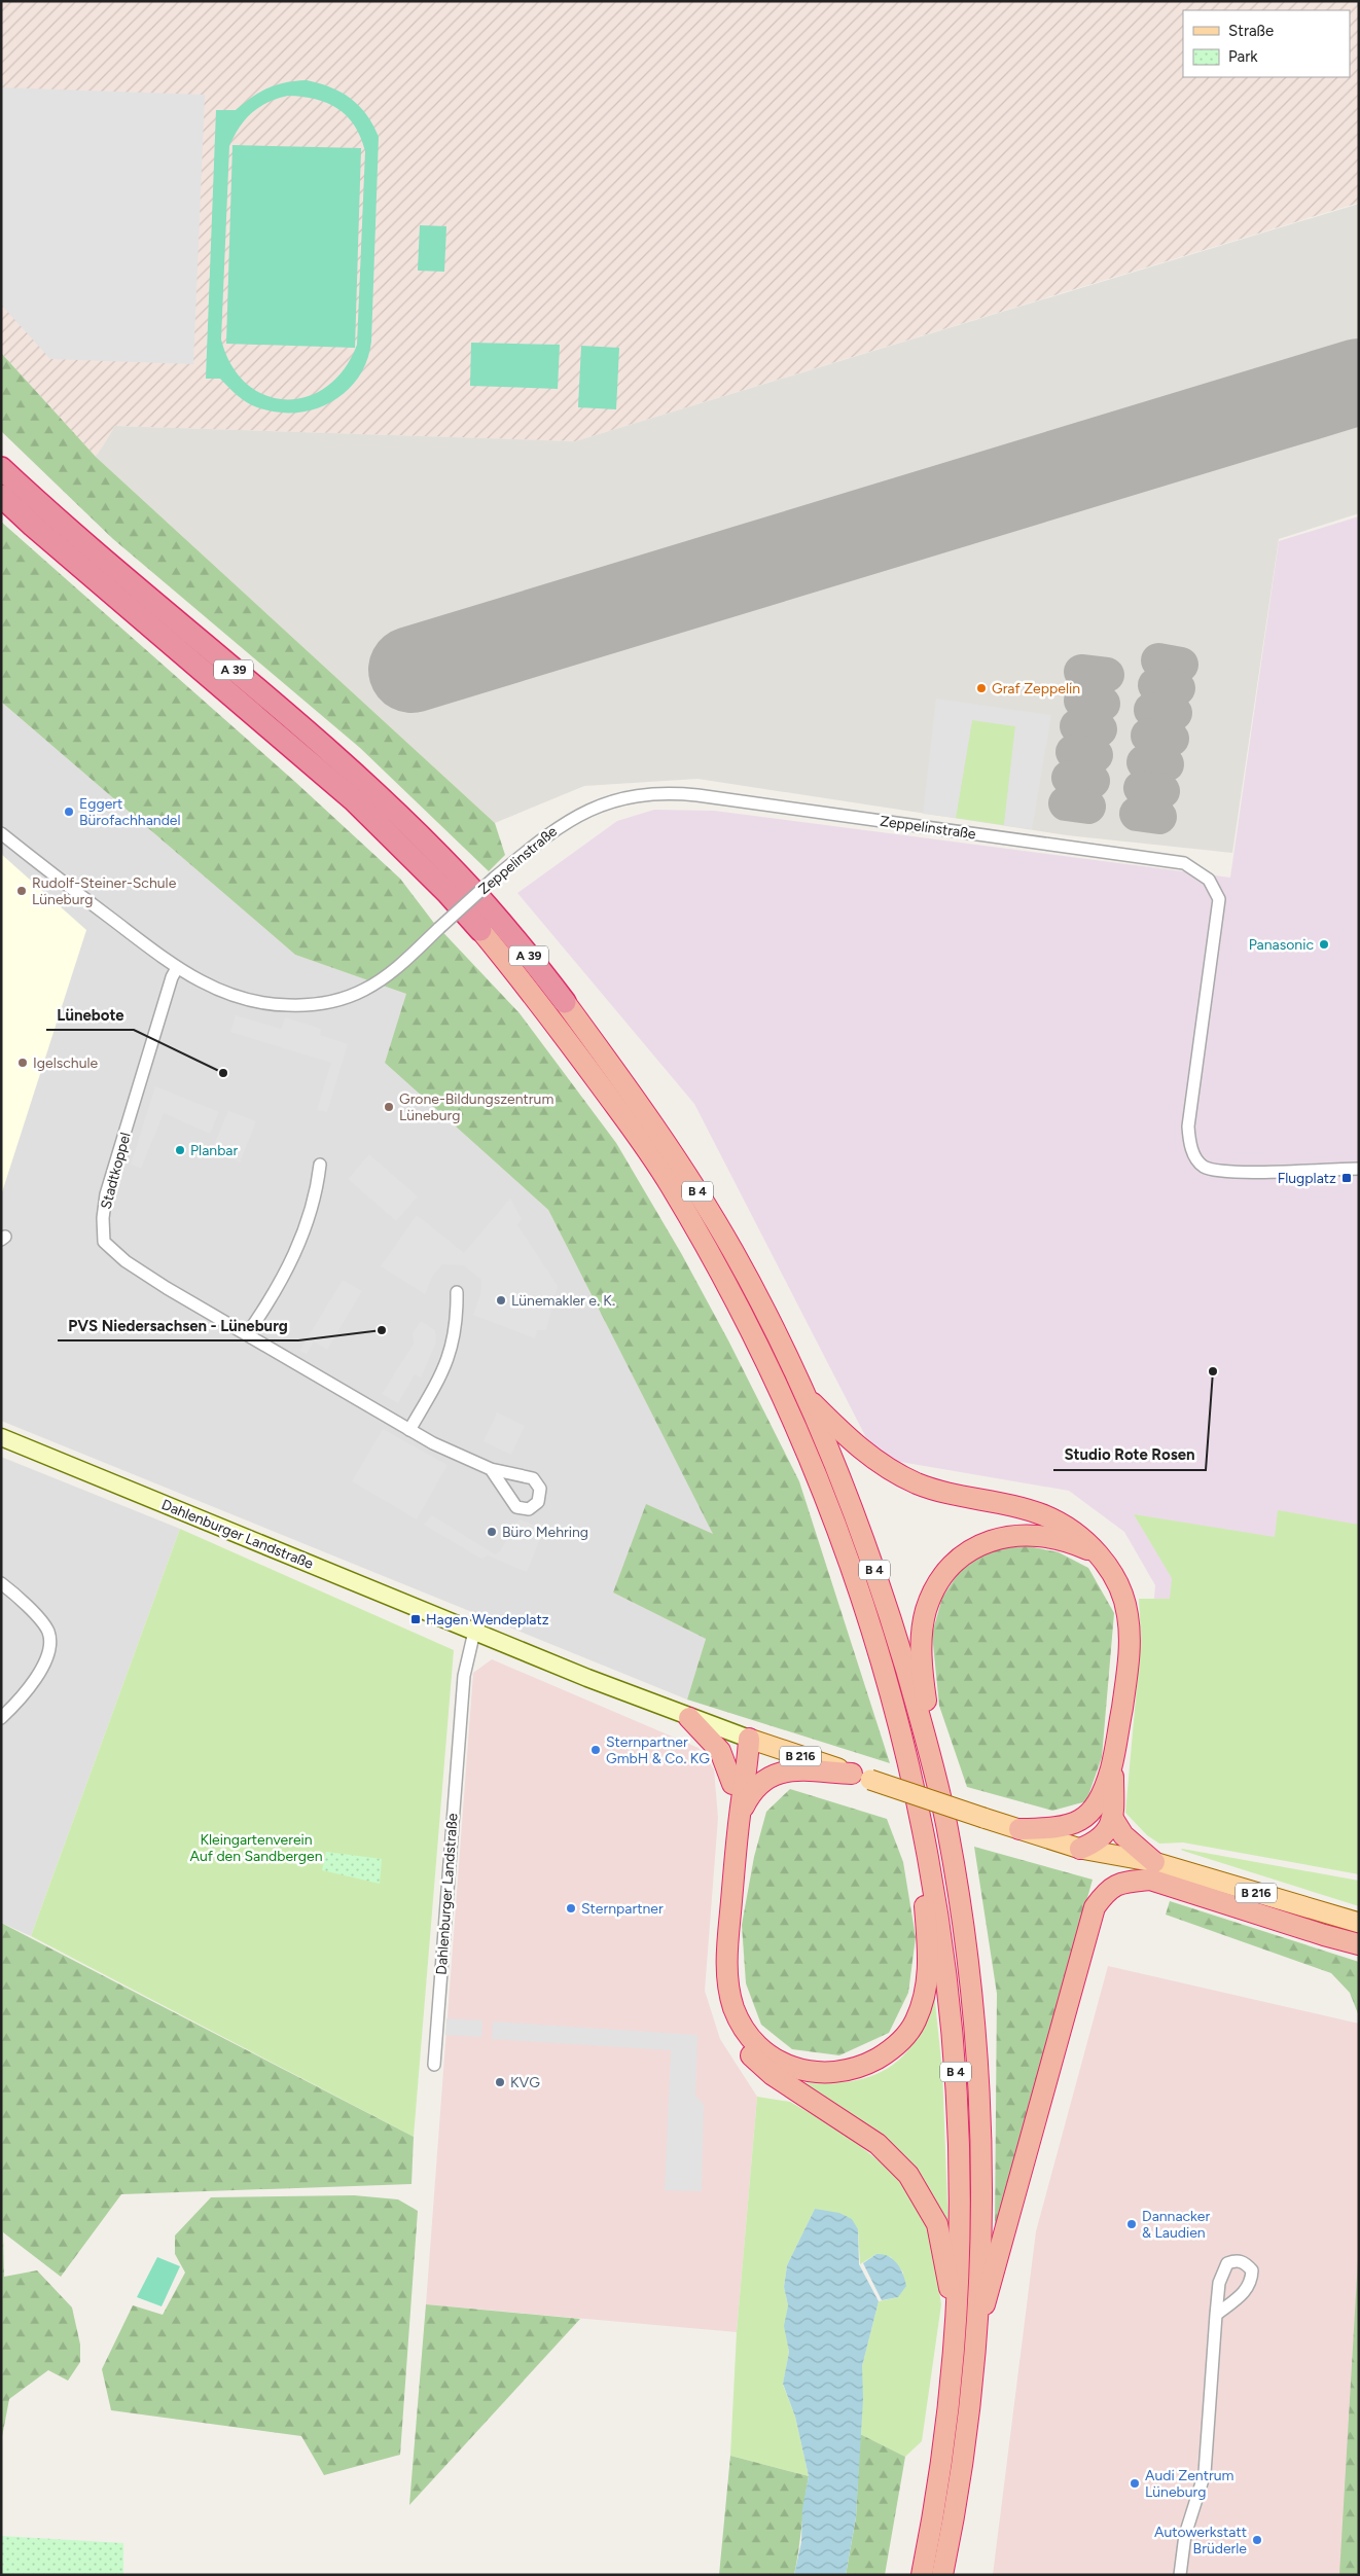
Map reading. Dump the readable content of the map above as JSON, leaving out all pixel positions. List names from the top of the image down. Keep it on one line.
{"streets":{"highway":["A 39","B 4","B 216"],"main road":["Dahlenburger Landstraße"],"street":["Zeppelinstraße","Stadtkoppel"]},"crossings":[["A 39","B 4"],["Zeppelinstraße","Stadtkoppel"],["Dahlenburger Landstraße","B 216"]],"parks":["Kleingartenverein Auf den Sandbergen"],"places":{"other":["Graf Zeppelin","Eggert Bürofachhandel","Rudolf-Steiner-Schule Lüneburg","Panasonic","Igelschule","Lünebote","Grone-Bildungszentrum Lüneburg","Planbar","Lünemakler e. K.","PVS Niedersachsen - Lüneburg","Studio Rote Rosen","Büro Mehring","Sternpartner GmbH & Co. KG","Sternpartner","KVG","Dannacker & Laudien","Audi Zentrum Lüneburg","Autowerkstatt Brüderle"],"transit":["Flugplatz","Hagen Wendeplatz"]},"legend":["Straße","Park"]}
